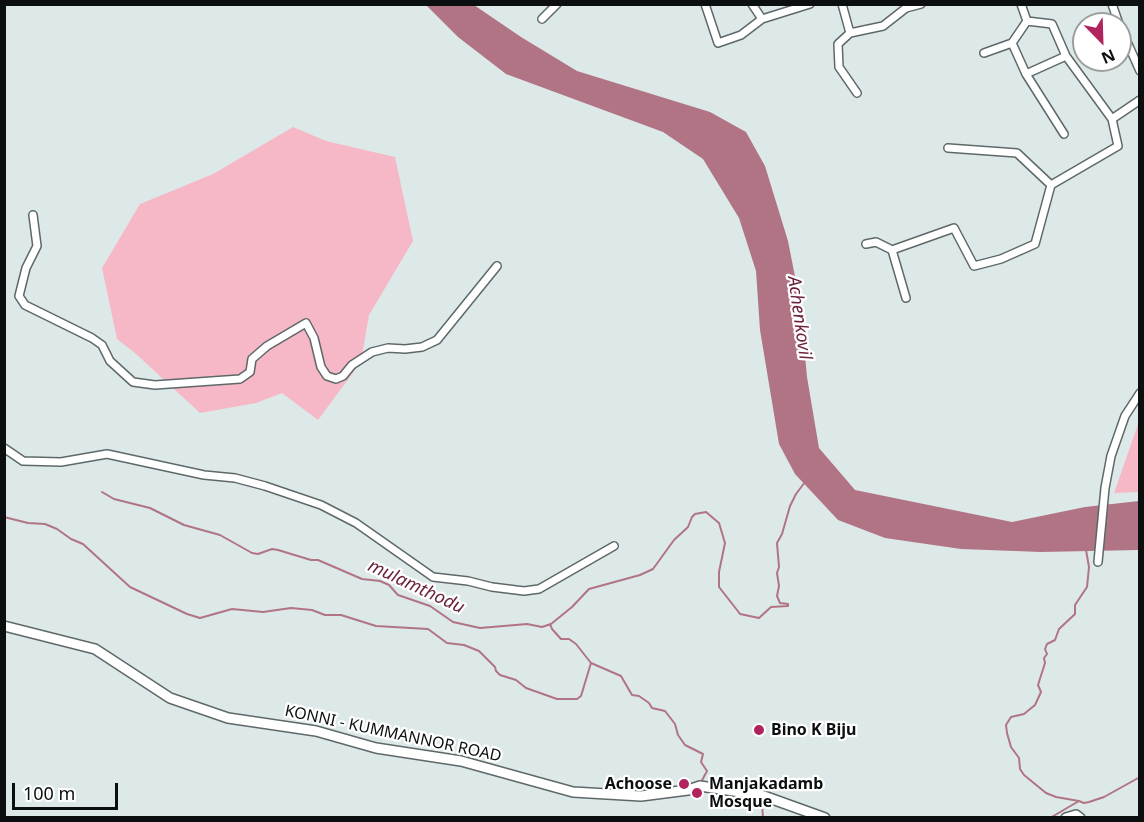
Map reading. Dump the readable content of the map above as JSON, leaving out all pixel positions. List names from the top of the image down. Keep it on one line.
{"streets":{"main road":["KONNI - KUMMANNOR ROAD"]},"water":["Achenkovil","mulamthodu"],"places":["Bino K Biju","Achoose","Manjakadamb Mosque"],"scale_bar":"100 m","north":"bottom right"}
